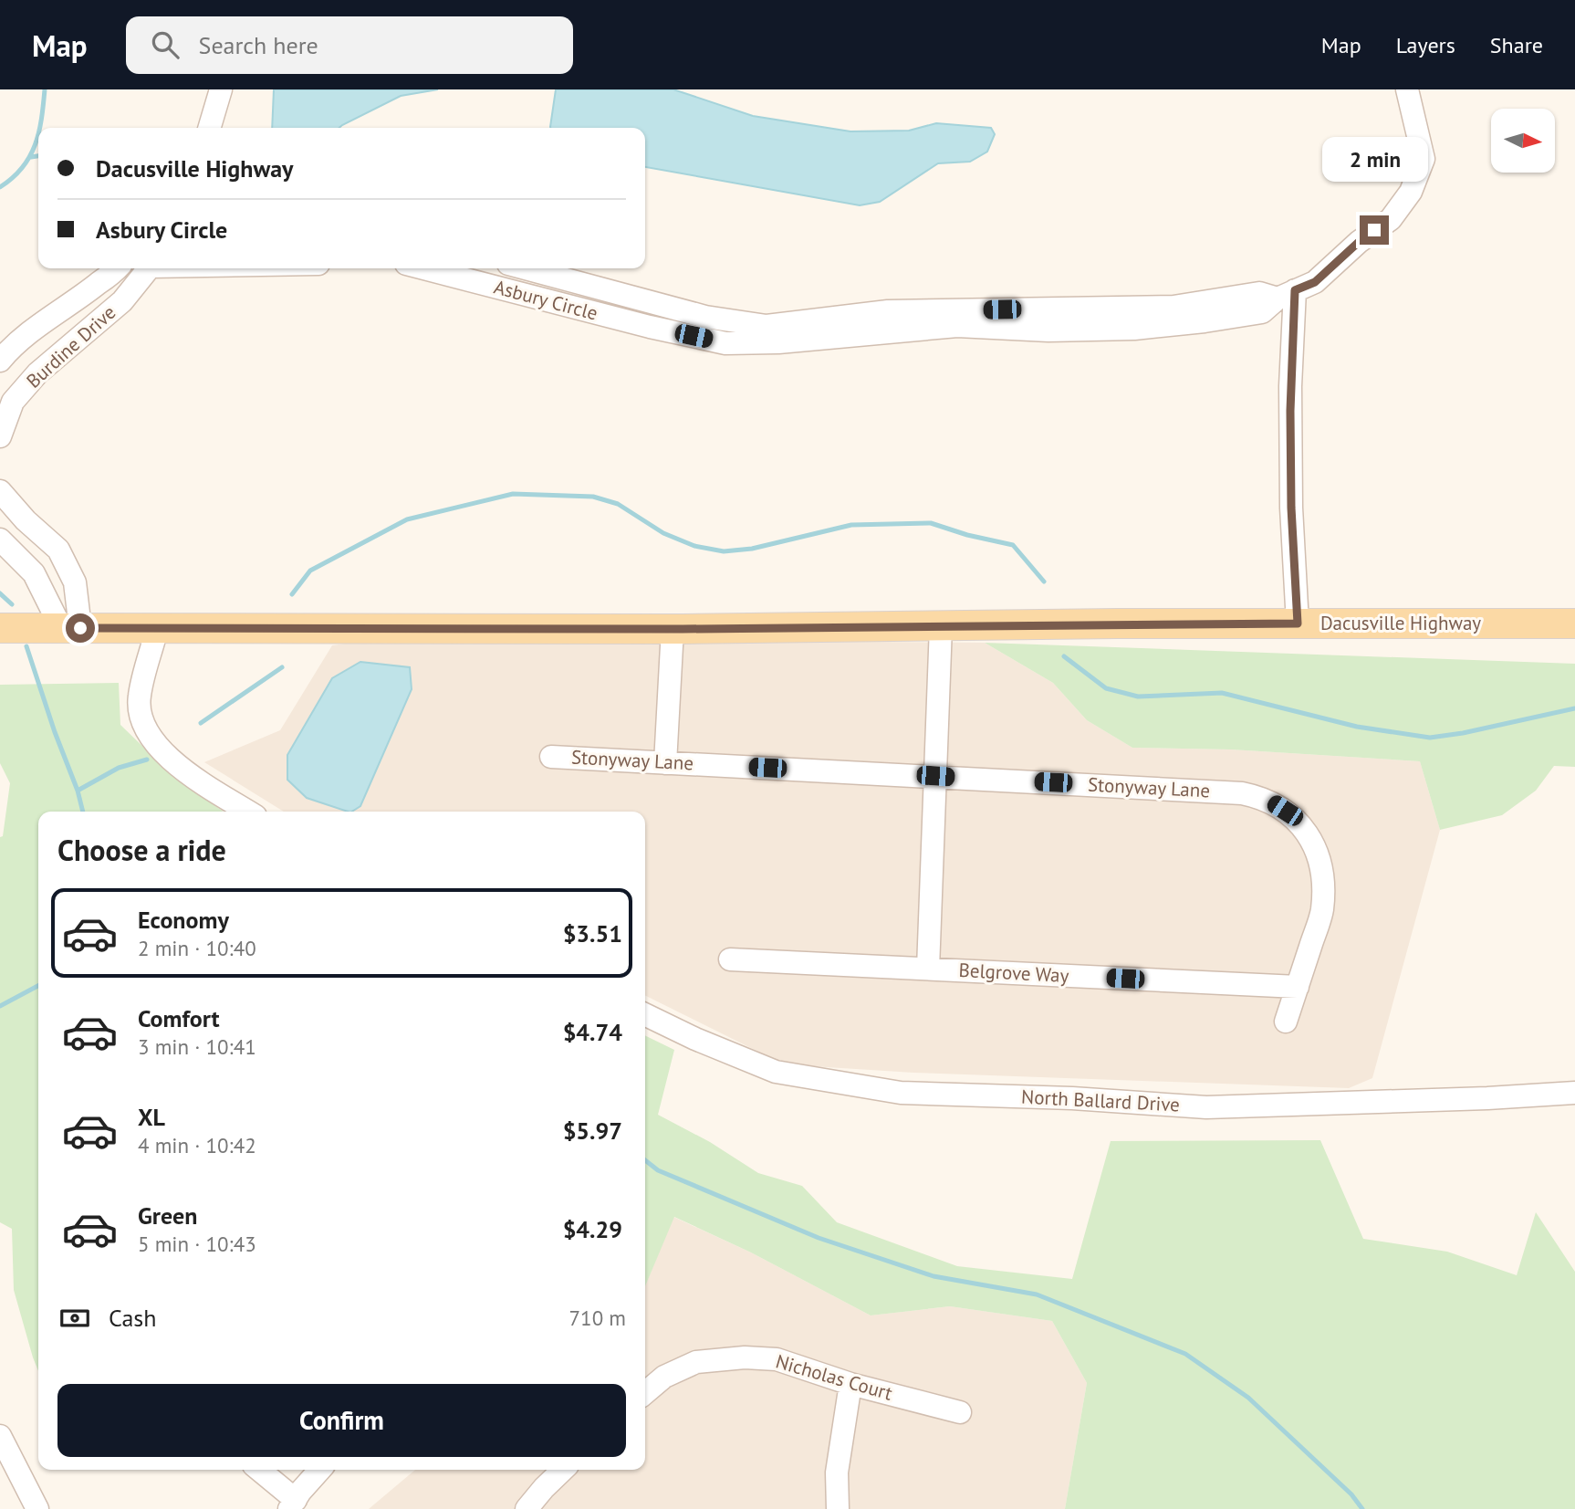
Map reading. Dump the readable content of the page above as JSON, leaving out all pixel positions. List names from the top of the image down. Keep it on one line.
{"streets":{"main road":["Dacusville Highway"],"street":["Asbury Circle","Burdine Drive","Stonyway Lane","Belgrove Way","North Ballard Drive","Nicholas Court"]},"crossings":[["Stonyway Lane","Belgrove Way"]],"north":"right","page":{"header":"Map","search":"Search here","nav":["Map","Layers","Share"],"banner":["Dacusville Highway","Asbury Circle"],"bubble":"2 min","heading":"Choose a ride","list":[{"name":"Economy","note":"2 min · 10:40","value":"$3.51"},{"name":"Comfort","note":"3 min · 10:41","value":"$4.74"},{"name":"XL","note":"4 min · 10:42","value":"$5.97"},{"name":"Green","note":"5 min · 10:43","value":"$4.29"}],"pay":["Cash","710 m"],"buttons":"Confirm"}}
